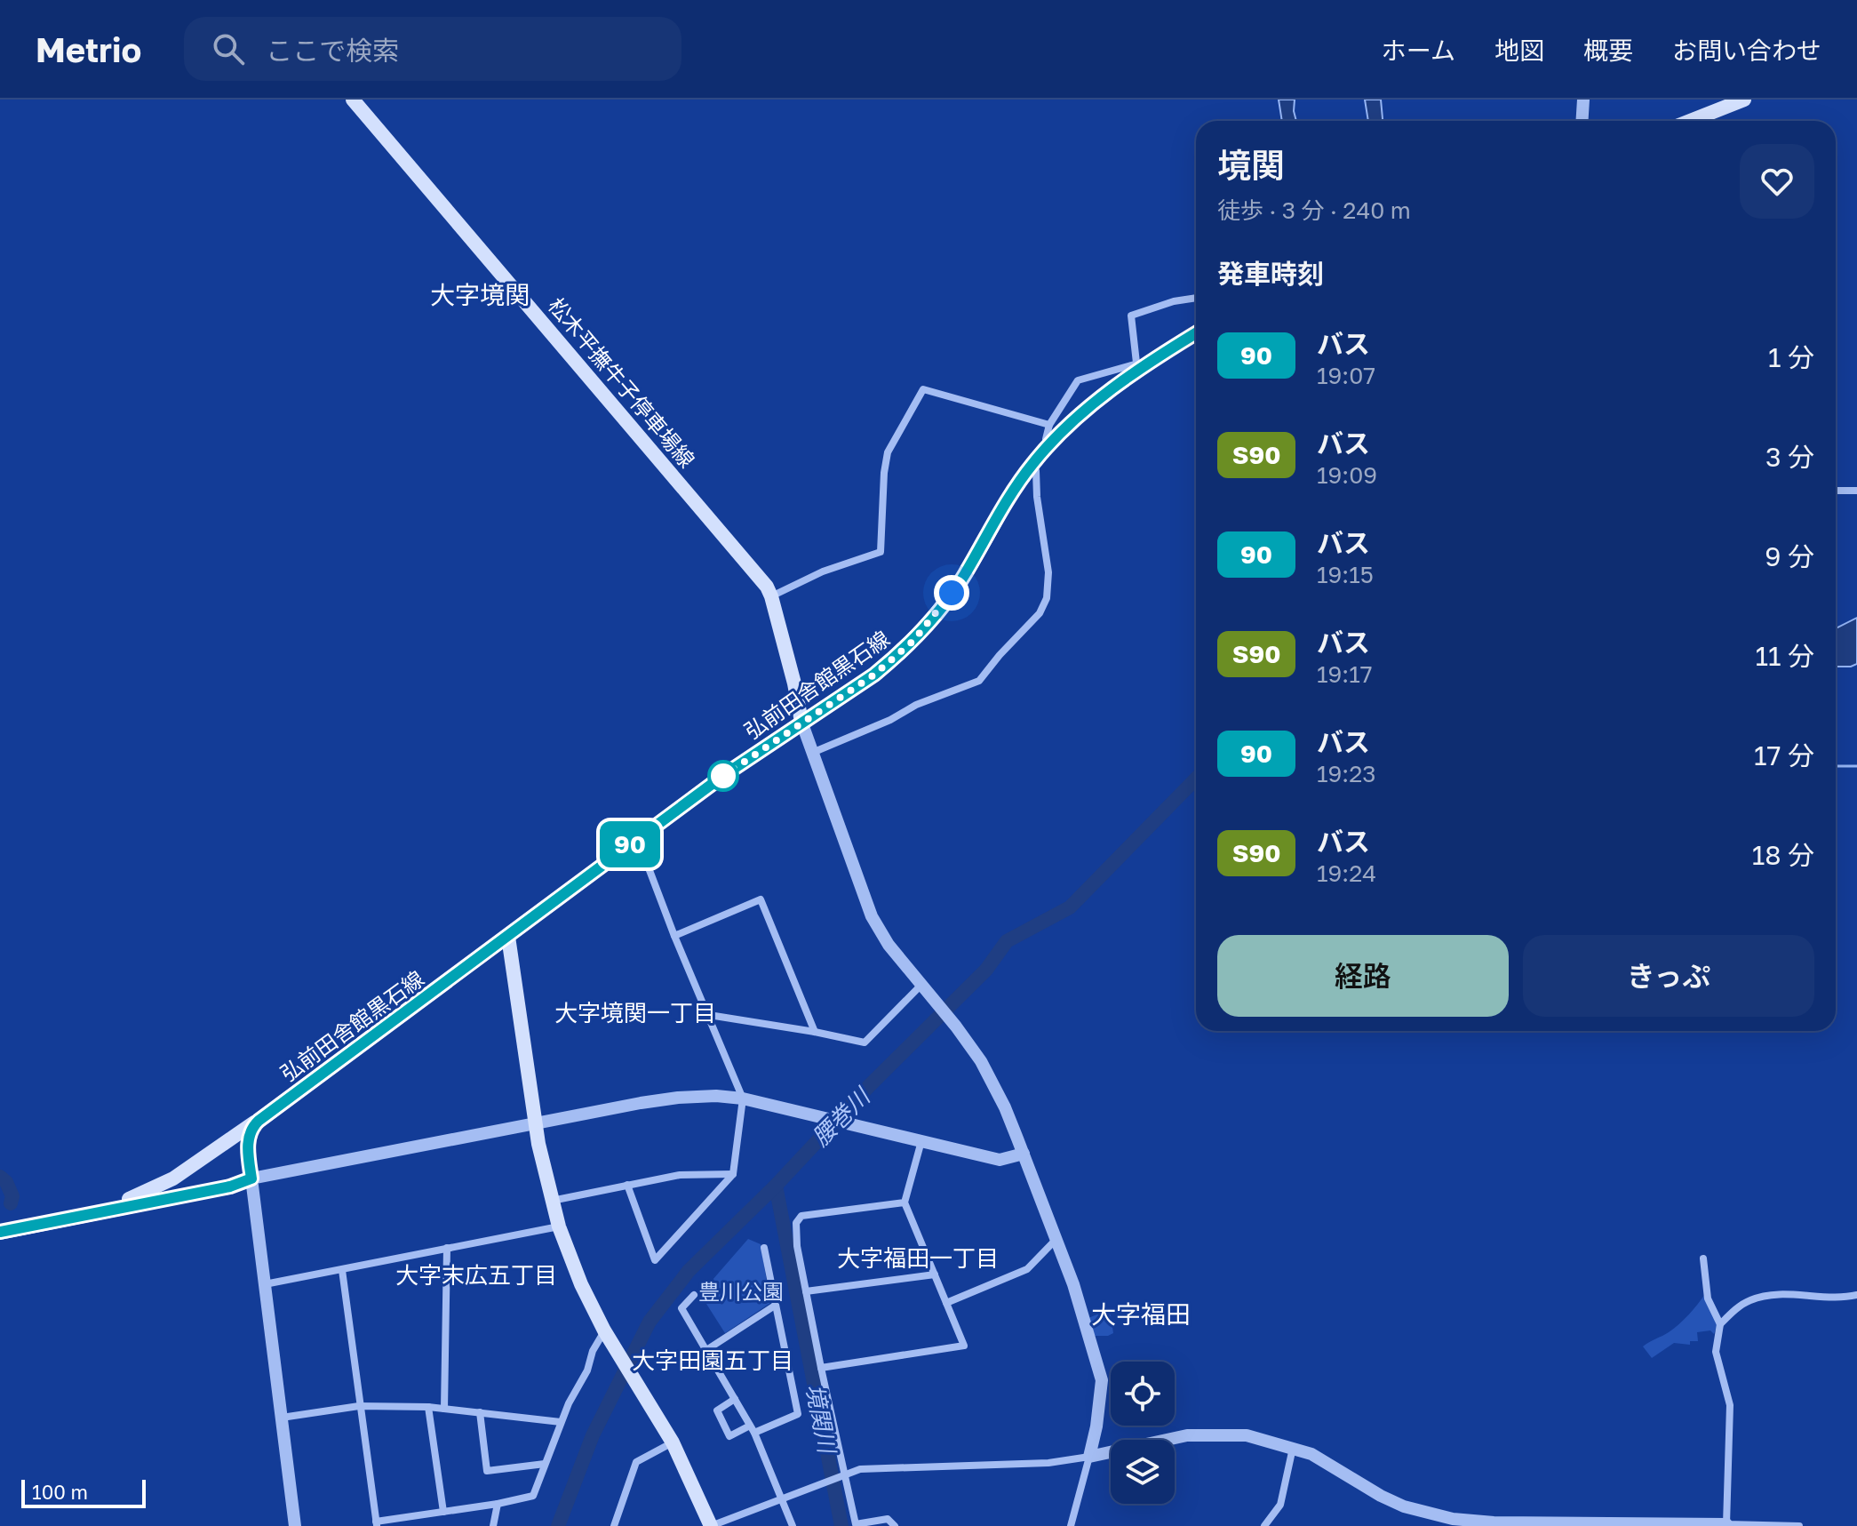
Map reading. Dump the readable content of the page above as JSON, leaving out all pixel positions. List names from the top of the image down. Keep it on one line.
{"streets":{"main road":["松木平撫牛子停車場線","弘前田舎館黒石線"]},"crossings":[["松木平撫牛子停車場線","弘前田舎館黒石線"]],"districts":["大字境関","大字境関一丁目","大字福田一丁目","大字末広五丁目","大字福田","大字田園五丁目"],"water":["腰巻川","境関川"],"parks":["豊川公園"],"lines":["bus line 90"],"scale_bar":"100 m","page":{"header":"Metrio","search":"ここで検索","nav":["ホーム","地図","概要","お問い合わせ"],"on_map":"90","heading":[["境関","徒歩 · 3 分 · 240 m"],"発車時刻"],"list":[{"mark":"90","name":"バス","note":"19:07","value":"1 分"},{"mark":"S90","name":"バス","note":"19:09","value":"3 分"},{"mark":"90","name":"バス","note":"19:15","value":"9 分"},{"mark":"S90","name":"バス","note":"19:17","value":"11 分"},{"mark":"90","name":"バス","note":"19:23","value":"17 分"},{"mark":"S90","name":"バス","note":"19:24","value":"18 分"}],"buttons":["経路","きっぷ"],"scale":"100 m"}}
